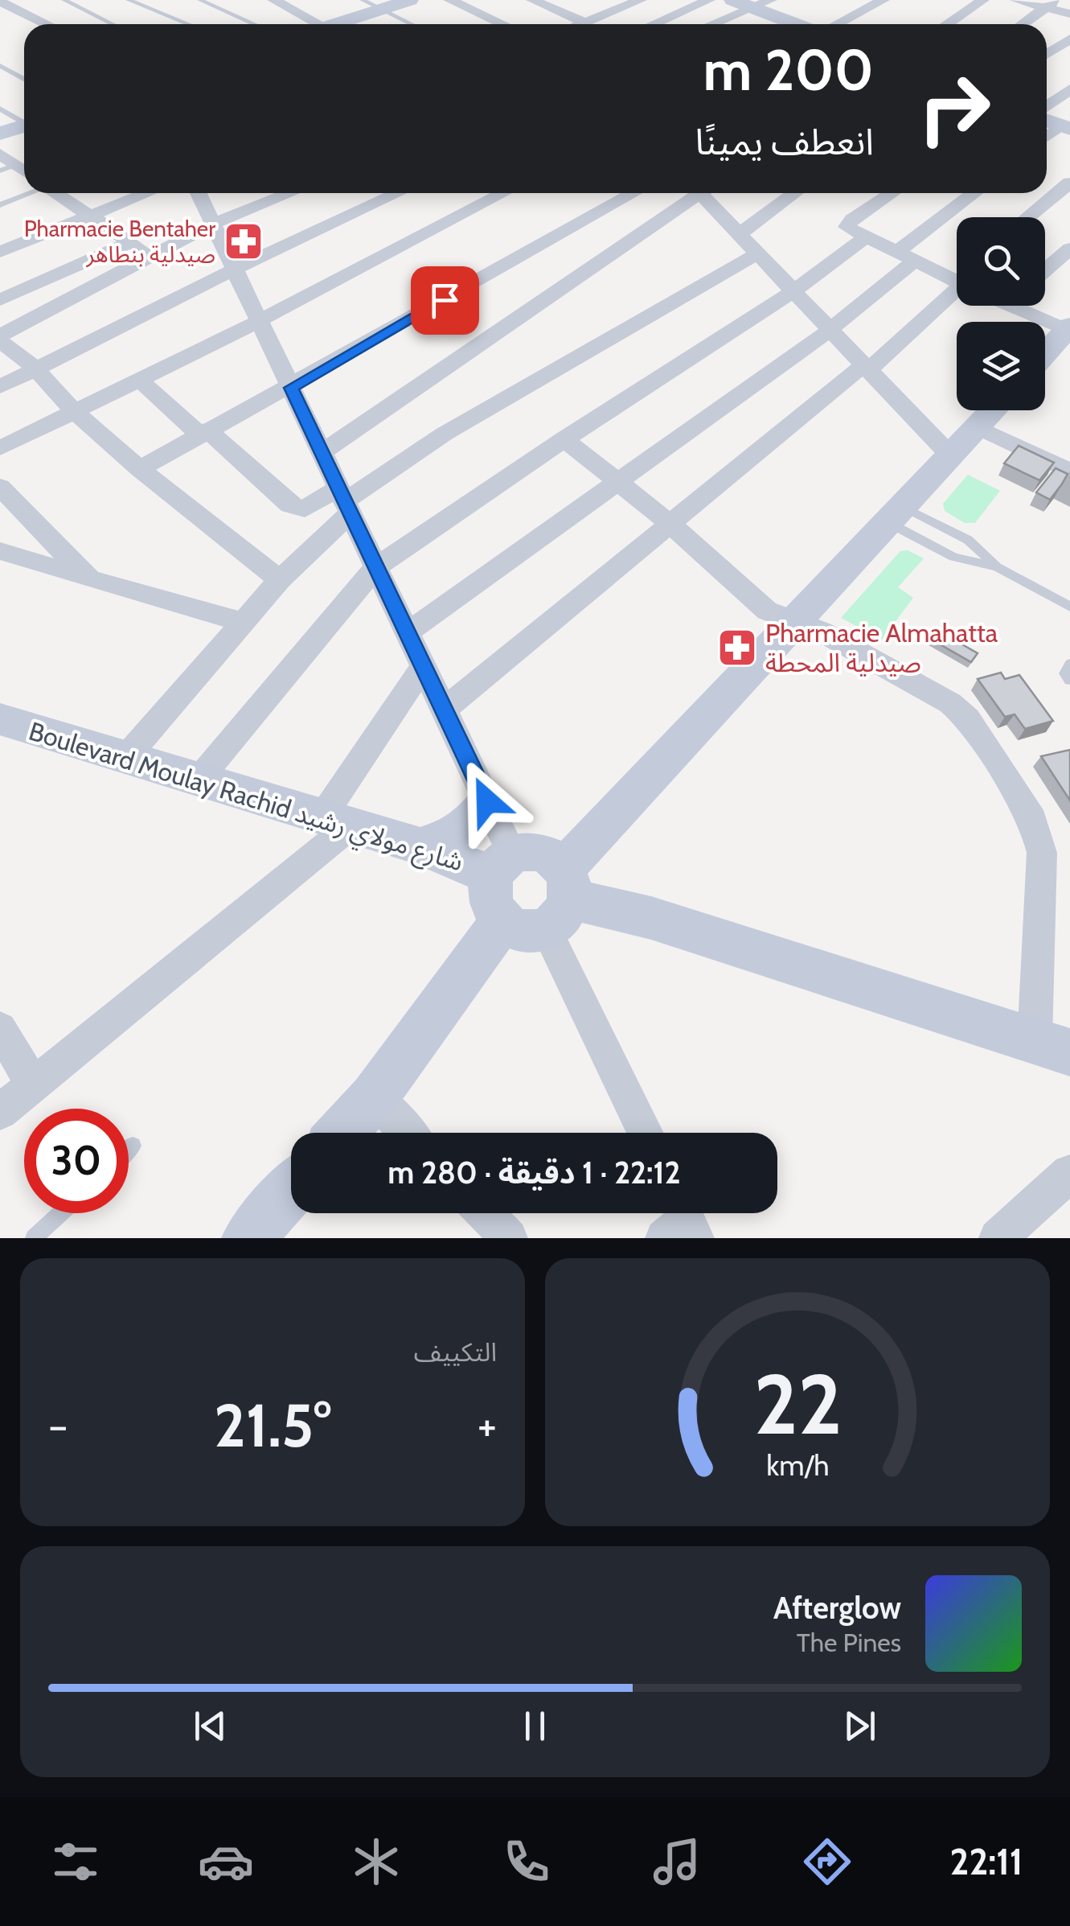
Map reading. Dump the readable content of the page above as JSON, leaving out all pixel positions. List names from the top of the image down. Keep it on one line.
{"streets":{"street":["Boulevard Moulay Rachid شارع مولاي رشيد"]},"places":{"pharmacy":["Pharmacie Bentaher صيدلية بنطاهر","Pharmacie Almahatta صيدلية المحطة"]},"page":{"turn":["200 m","انعطف يمينًا"],"limit":"30","trip":"22:12 · 1 دقيقة · 280 m","tile":"التكييف","heat":["−","21.5°","+"],"song":["Afterglow","The Pines"],"tabs":"22:11","gauge":["22","km/h"]}}
